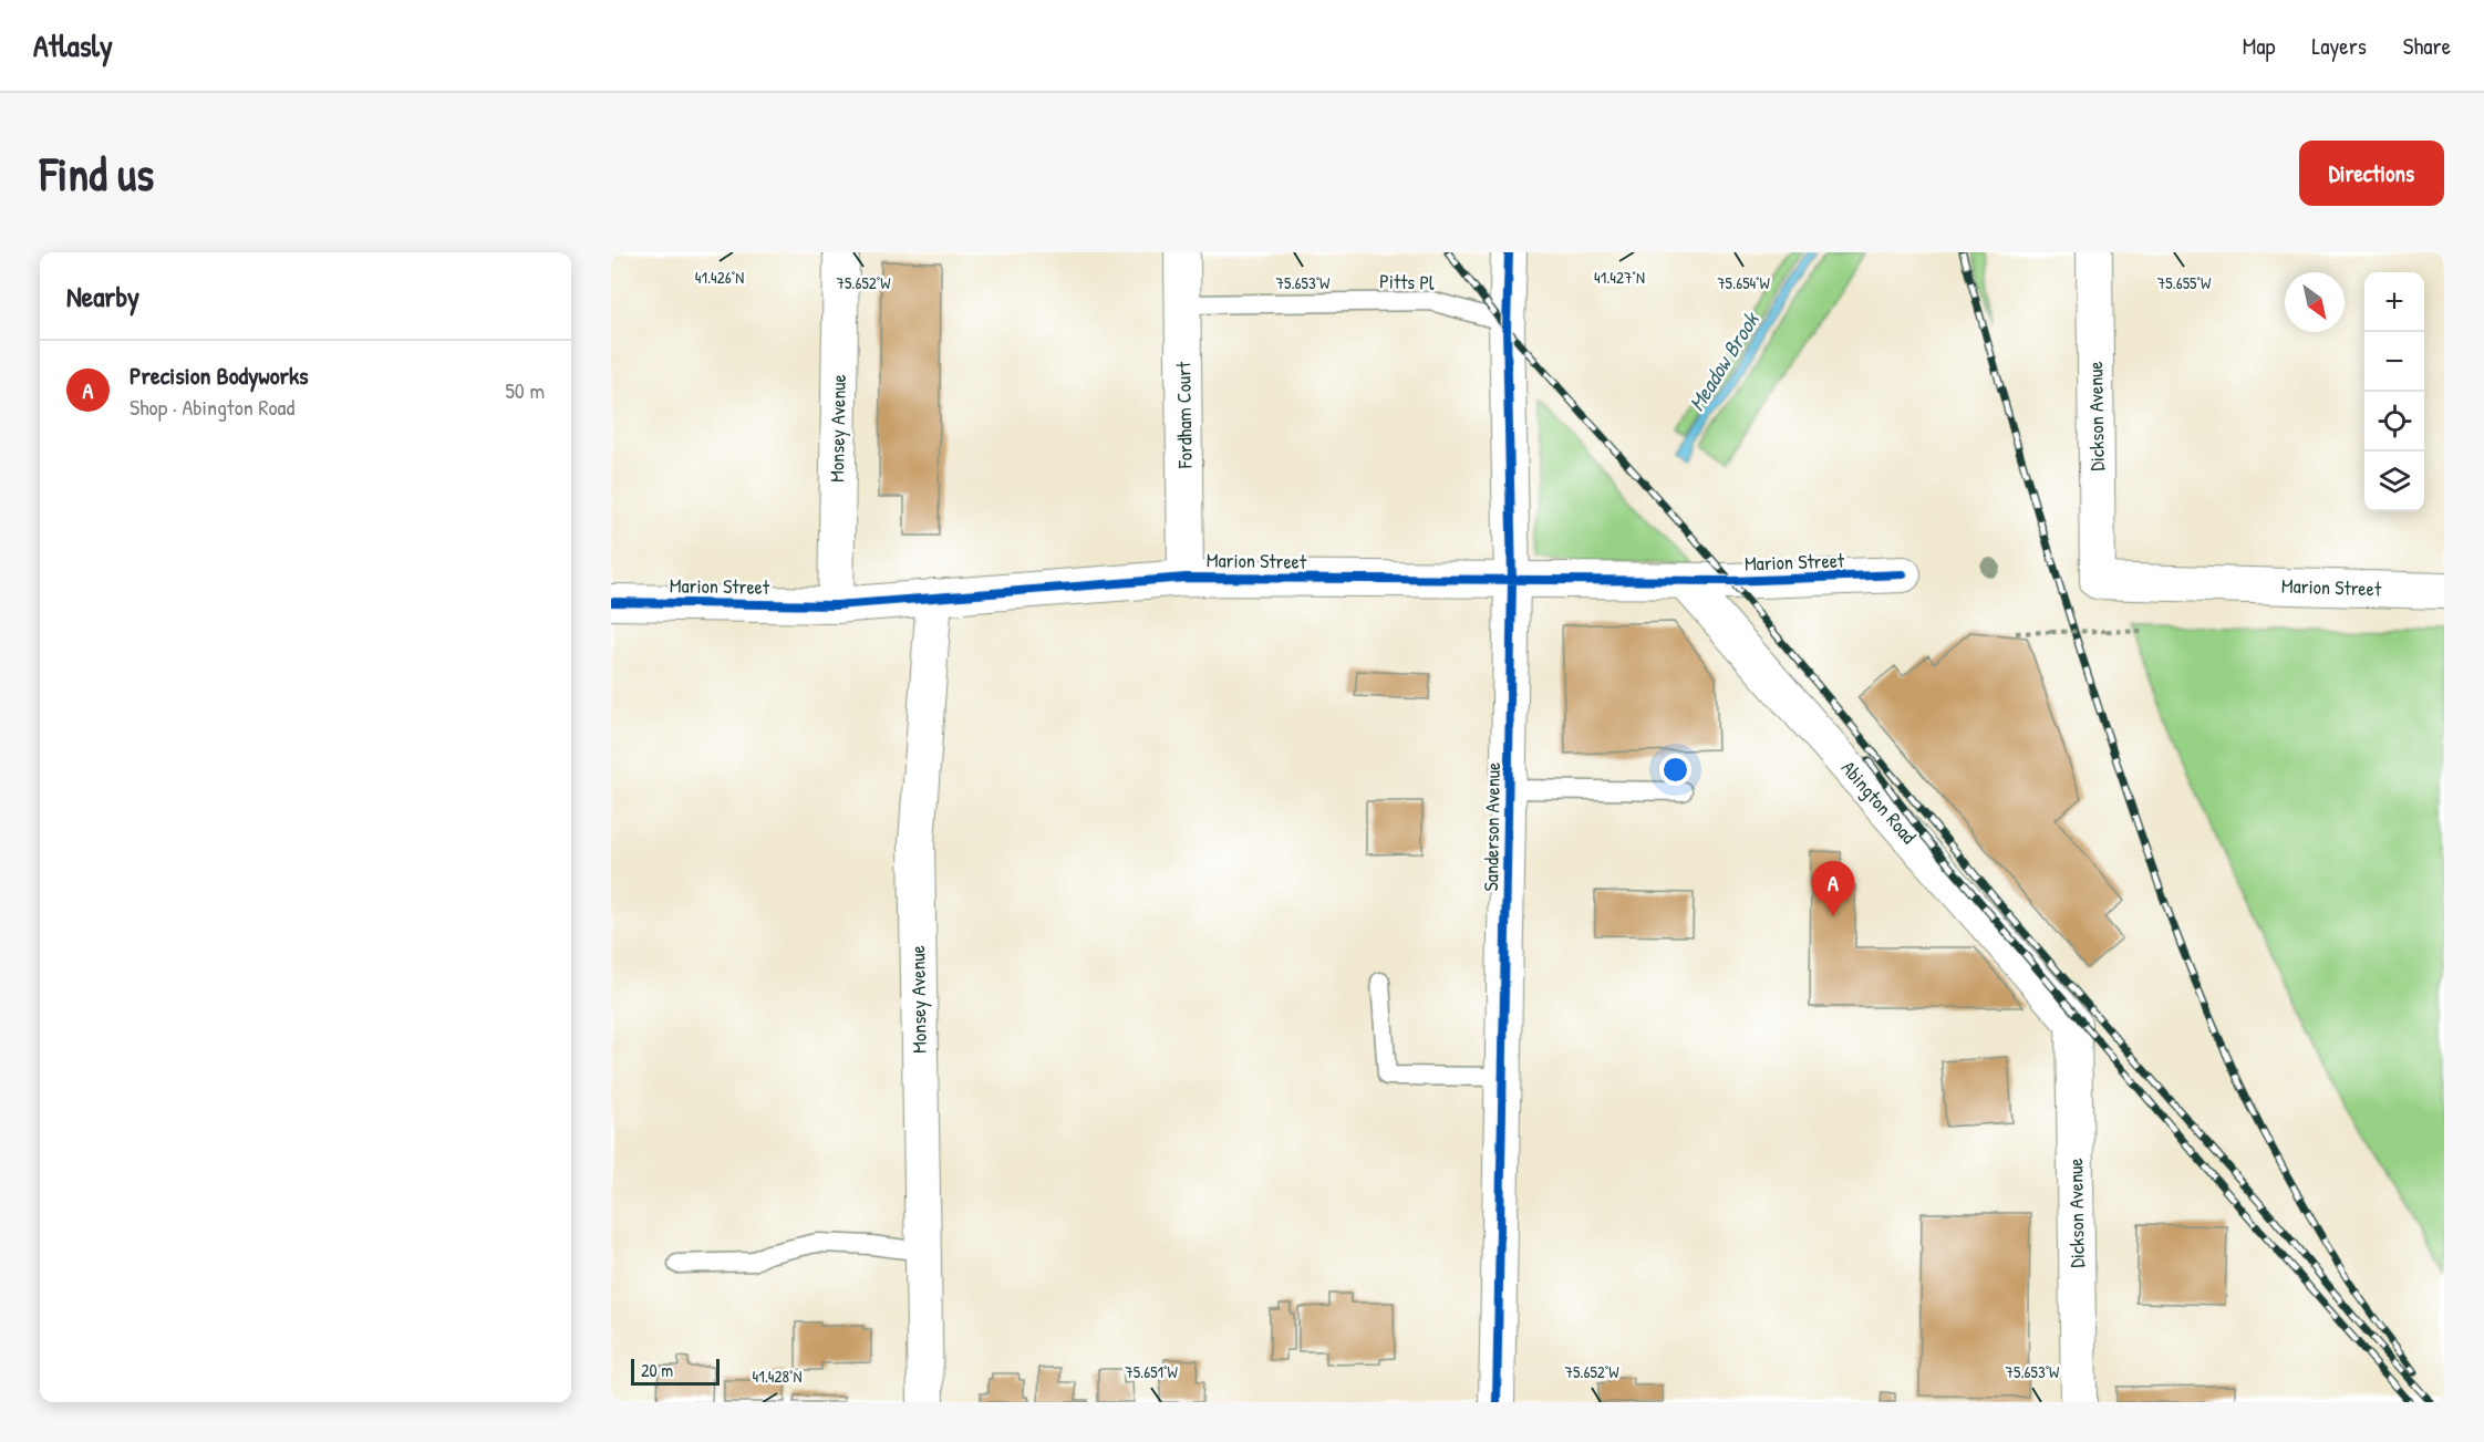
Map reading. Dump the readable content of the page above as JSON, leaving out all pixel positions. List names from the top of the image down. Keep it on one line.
{"streets":{"street":["Fordham Court","Dickson Avenue","Monsey Avenue","Marion Street","Abington Road","Sanderson Avenue"],"lane":["Pitts Pl"]},"crossings":[["Pitts Pl","Fordham Court"],["Pitts Pl","Sanderson Avenue"],["Fordham Court","Marion Street"],["Dickson Avenue","Marion Street"],["Dickson Avenue","Abington Road"],["Monsey Avenue","Marion Street"],["Marion Street","Abington Road"],["Marion Street","Sanderson Avenue"]],"water":["Meadow Brook"],"scale_bar":"20 m","north":"bottom right","page":{"header":"Atlasly","nav":["Map","Layers","Share"],"buttons":"Directions","title":"Find us","heading":"Nearby","map_buttons":["+","−"],"list":[{"mark":"A","name":"Precision Bodyworks","note":"Shop · Abington Road","value":"50 m"}],"pins":"A","scale":"20 m"},"coordinates":["41.427°N","41.426°N","75.652°W","75.653°W","75.654°W","75.655°W","75.651°W","41.428°N"]}
